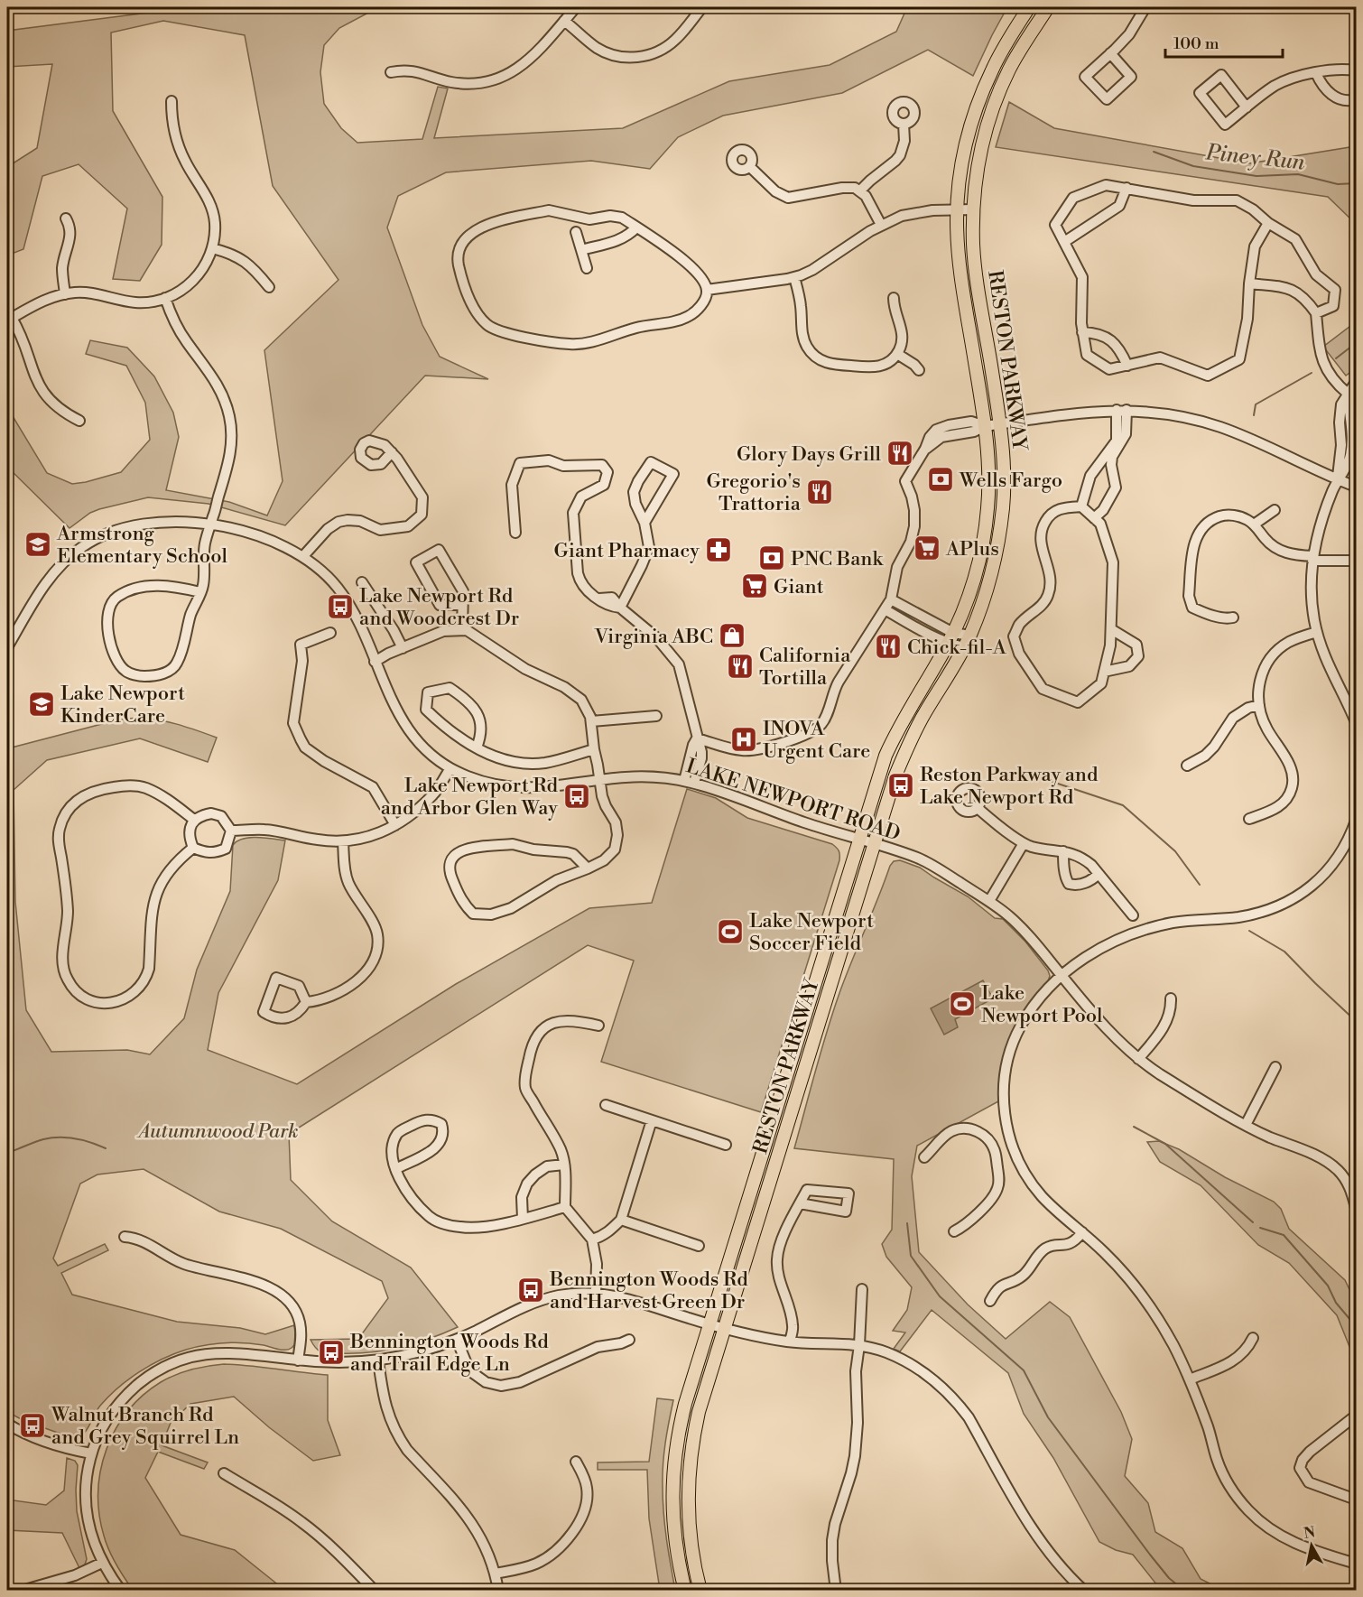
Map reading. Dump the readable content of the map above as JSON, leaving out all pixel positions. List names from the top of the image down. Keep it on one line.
{"streets":{"main road":["RESTON PARKWAY"],"street":["LAKE NEWPORT ROAD"]},"crossings":[["RESTON PARKWAY","LAKE NEWPORT ROAD"]],"water":["Piney Run"],"parks":["Autumnwood Park"],"places":{"restaurant":["Glory Days Grill","Gregorio's Trattoria","Chick-fil-A","California Tortilla"],"bank":["Wells Fargo","PNC Bank"],"school or university":["Armstrong Elementary School","Lake Newport KinderCare"],"supermarket":["APlus","Giant"],"pharmacy":["Giant Pharmacy"],"bus stop":["Lake Newport Rd and Woodcrest Dr","Reston Parkway and Lake Newport Rd","Lake Newport Rd and Arbor Glen Way","Bennington Woods Rd and Harvest Green Dr","Bennington Woods Rd and Trail Edge Ln","Walnut Branch Rd and Grey Squirrel Ln"],"shop":["Virginia ABC"],"hospital":["INOVA Urgent Care"],"sports":["Lake Newport Soccer Field","Lake Newport Pool"]},"scale_bar":"100 m","north":"top"}
